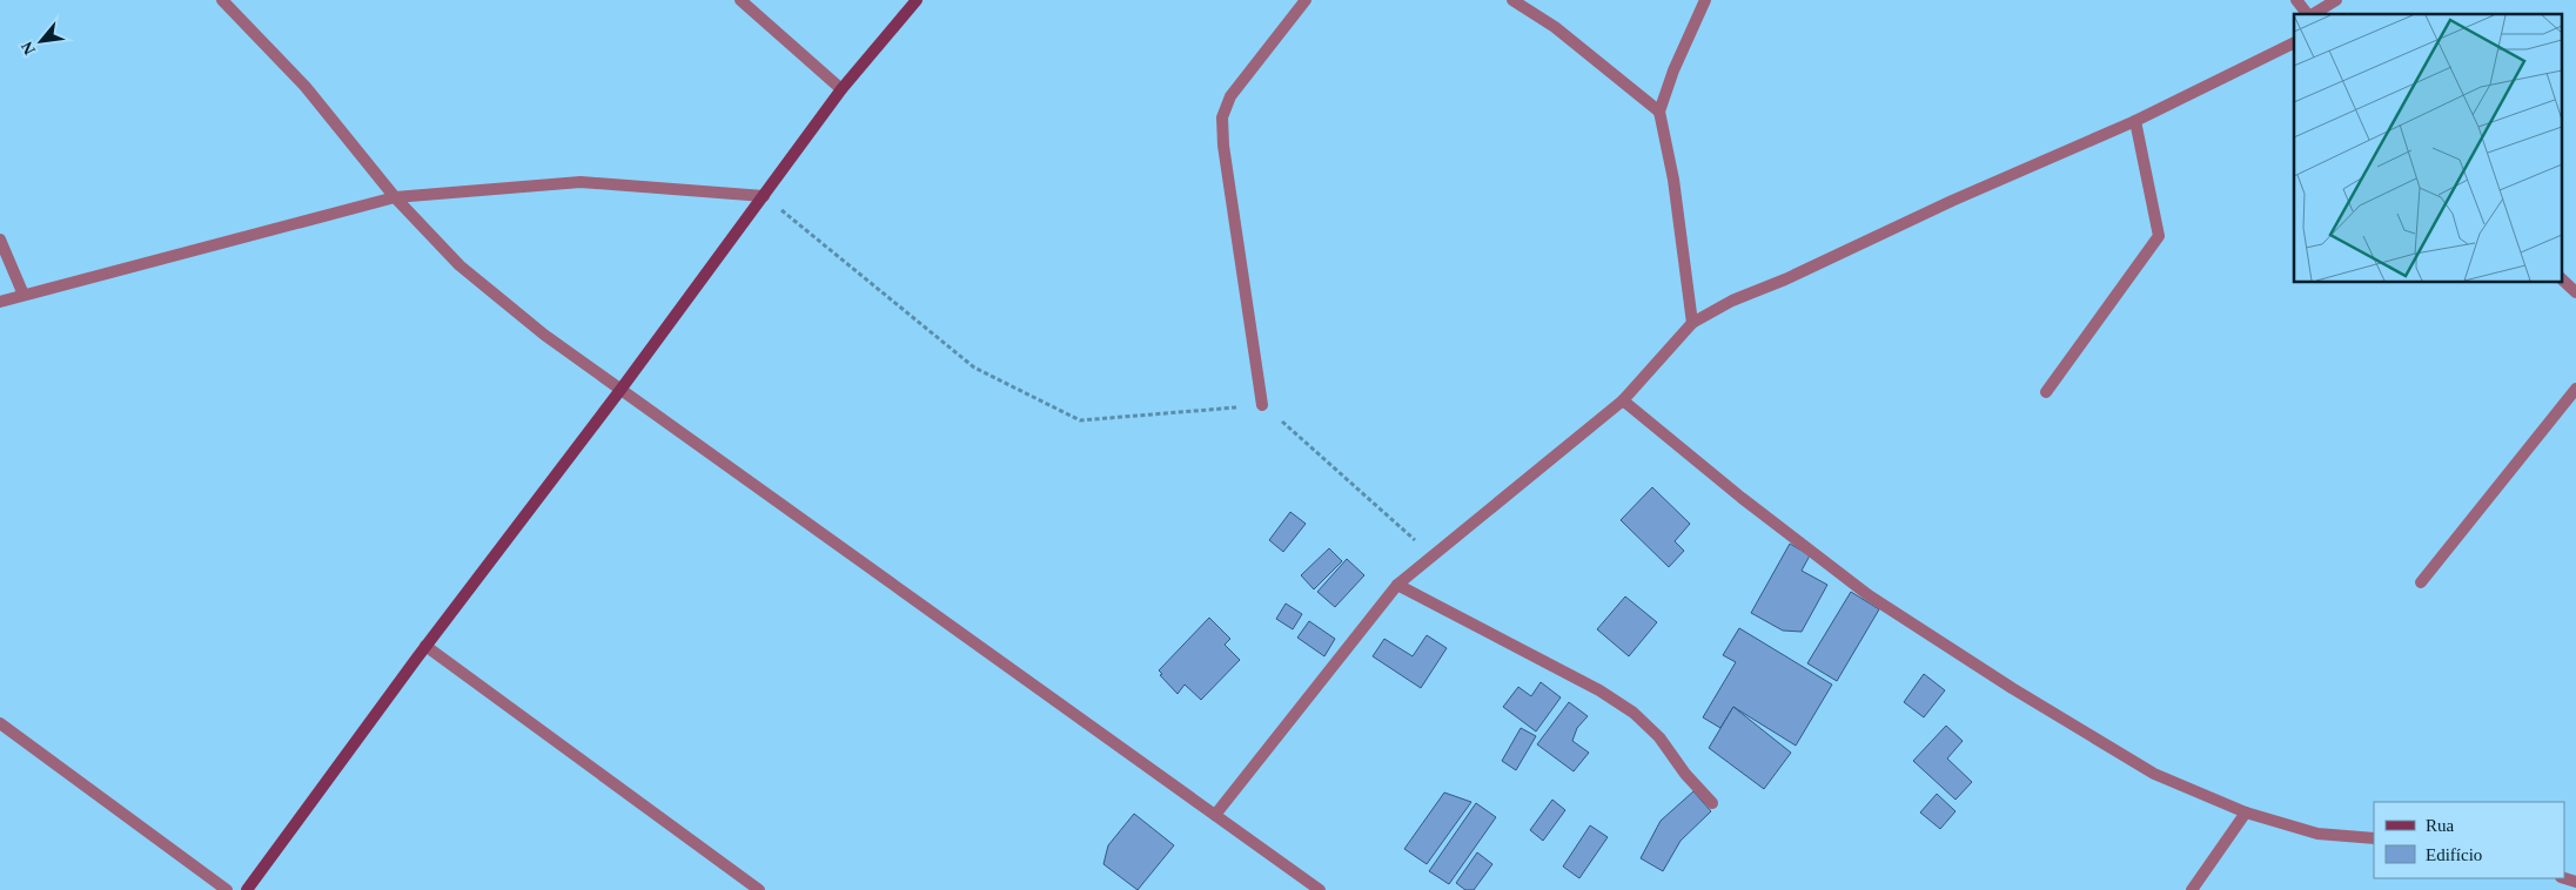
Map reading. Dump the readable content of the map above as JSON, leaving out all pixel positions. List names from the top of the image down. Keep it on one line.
{"legend":["Rua","Edifício"],"north":"bottom left"}
